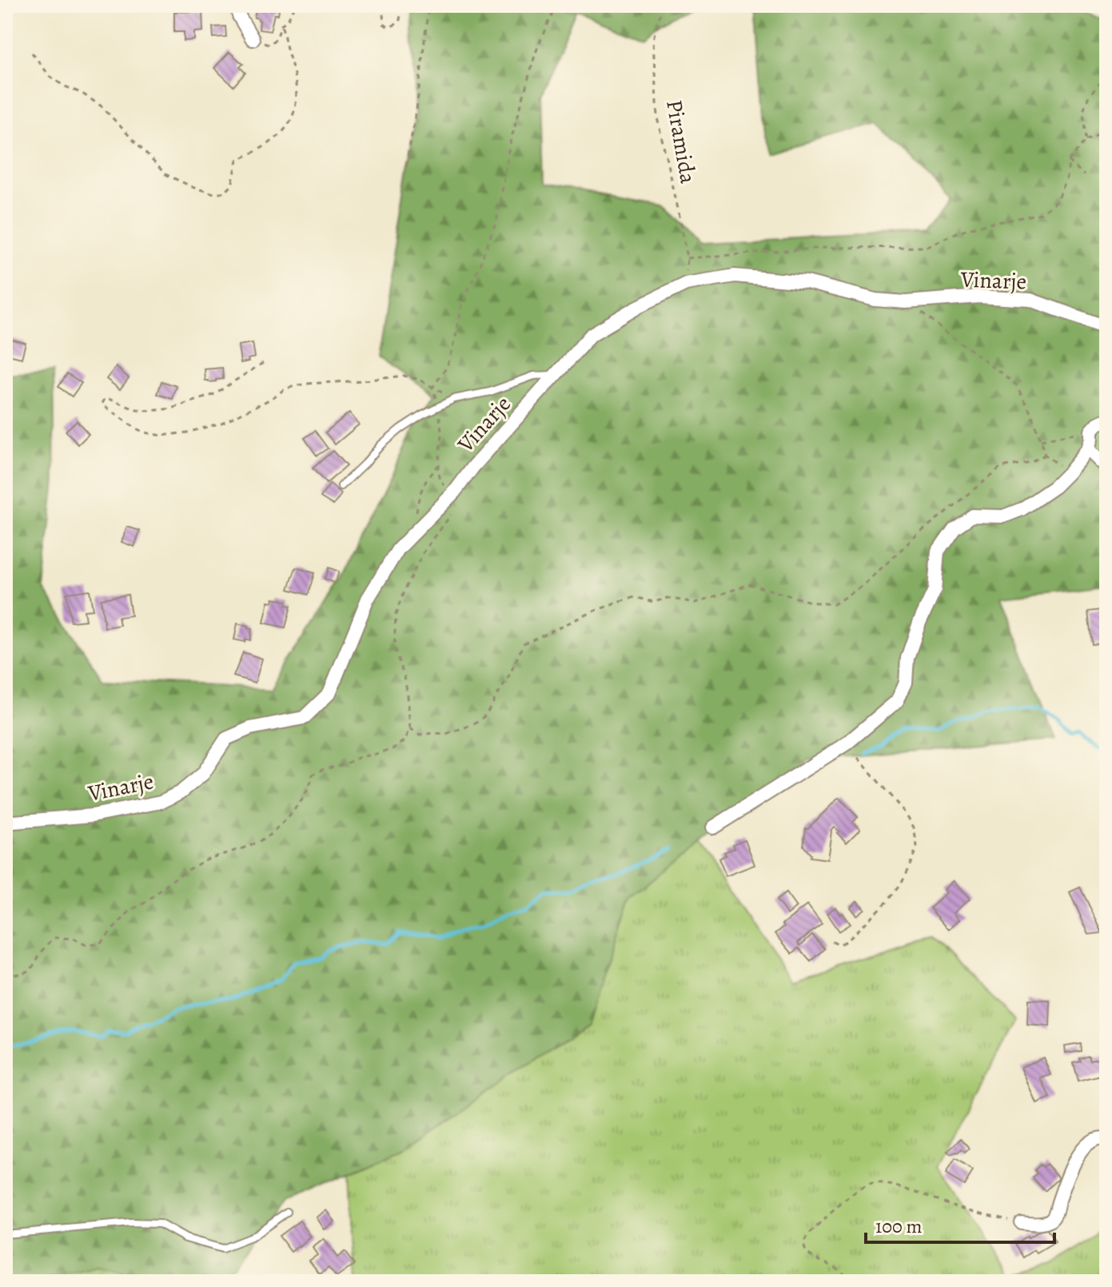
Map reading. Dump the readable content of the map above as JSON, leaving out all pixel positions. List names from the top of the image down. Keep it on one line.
{"streets":{"street":["Vinarje"],"path":["Piramida"]},"crossings":[["Piramida","Vinarje"]],"scale_bar":"100 m"}
